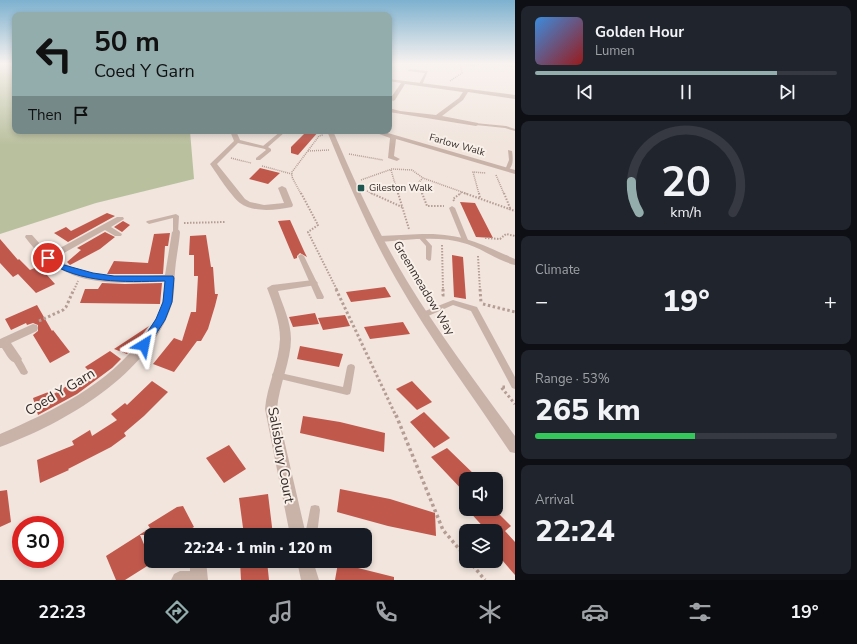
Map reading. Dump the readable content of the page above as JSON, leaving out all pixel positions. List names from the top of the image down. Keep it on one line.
{"streets":{"street":["Farlow Walk","Greenmeadow Way","Coed Y Garn","Salisbury Court"]},"places":{"transit":["Gileston Walk"]},"page":{"turn":["50 m","Coed Y Garn"],"song":["Golden Hour","Lumen"],"then":"Then","tile":["Climate",["Range · 53%","265 km"],["Arrival","22:24"]],"heat":["−","19°","+"],"limit":"30","trip":"22:24 · 1 min · 120 m","tabs":["22:23","19°"],"gauge":["20","km/h"]}}
